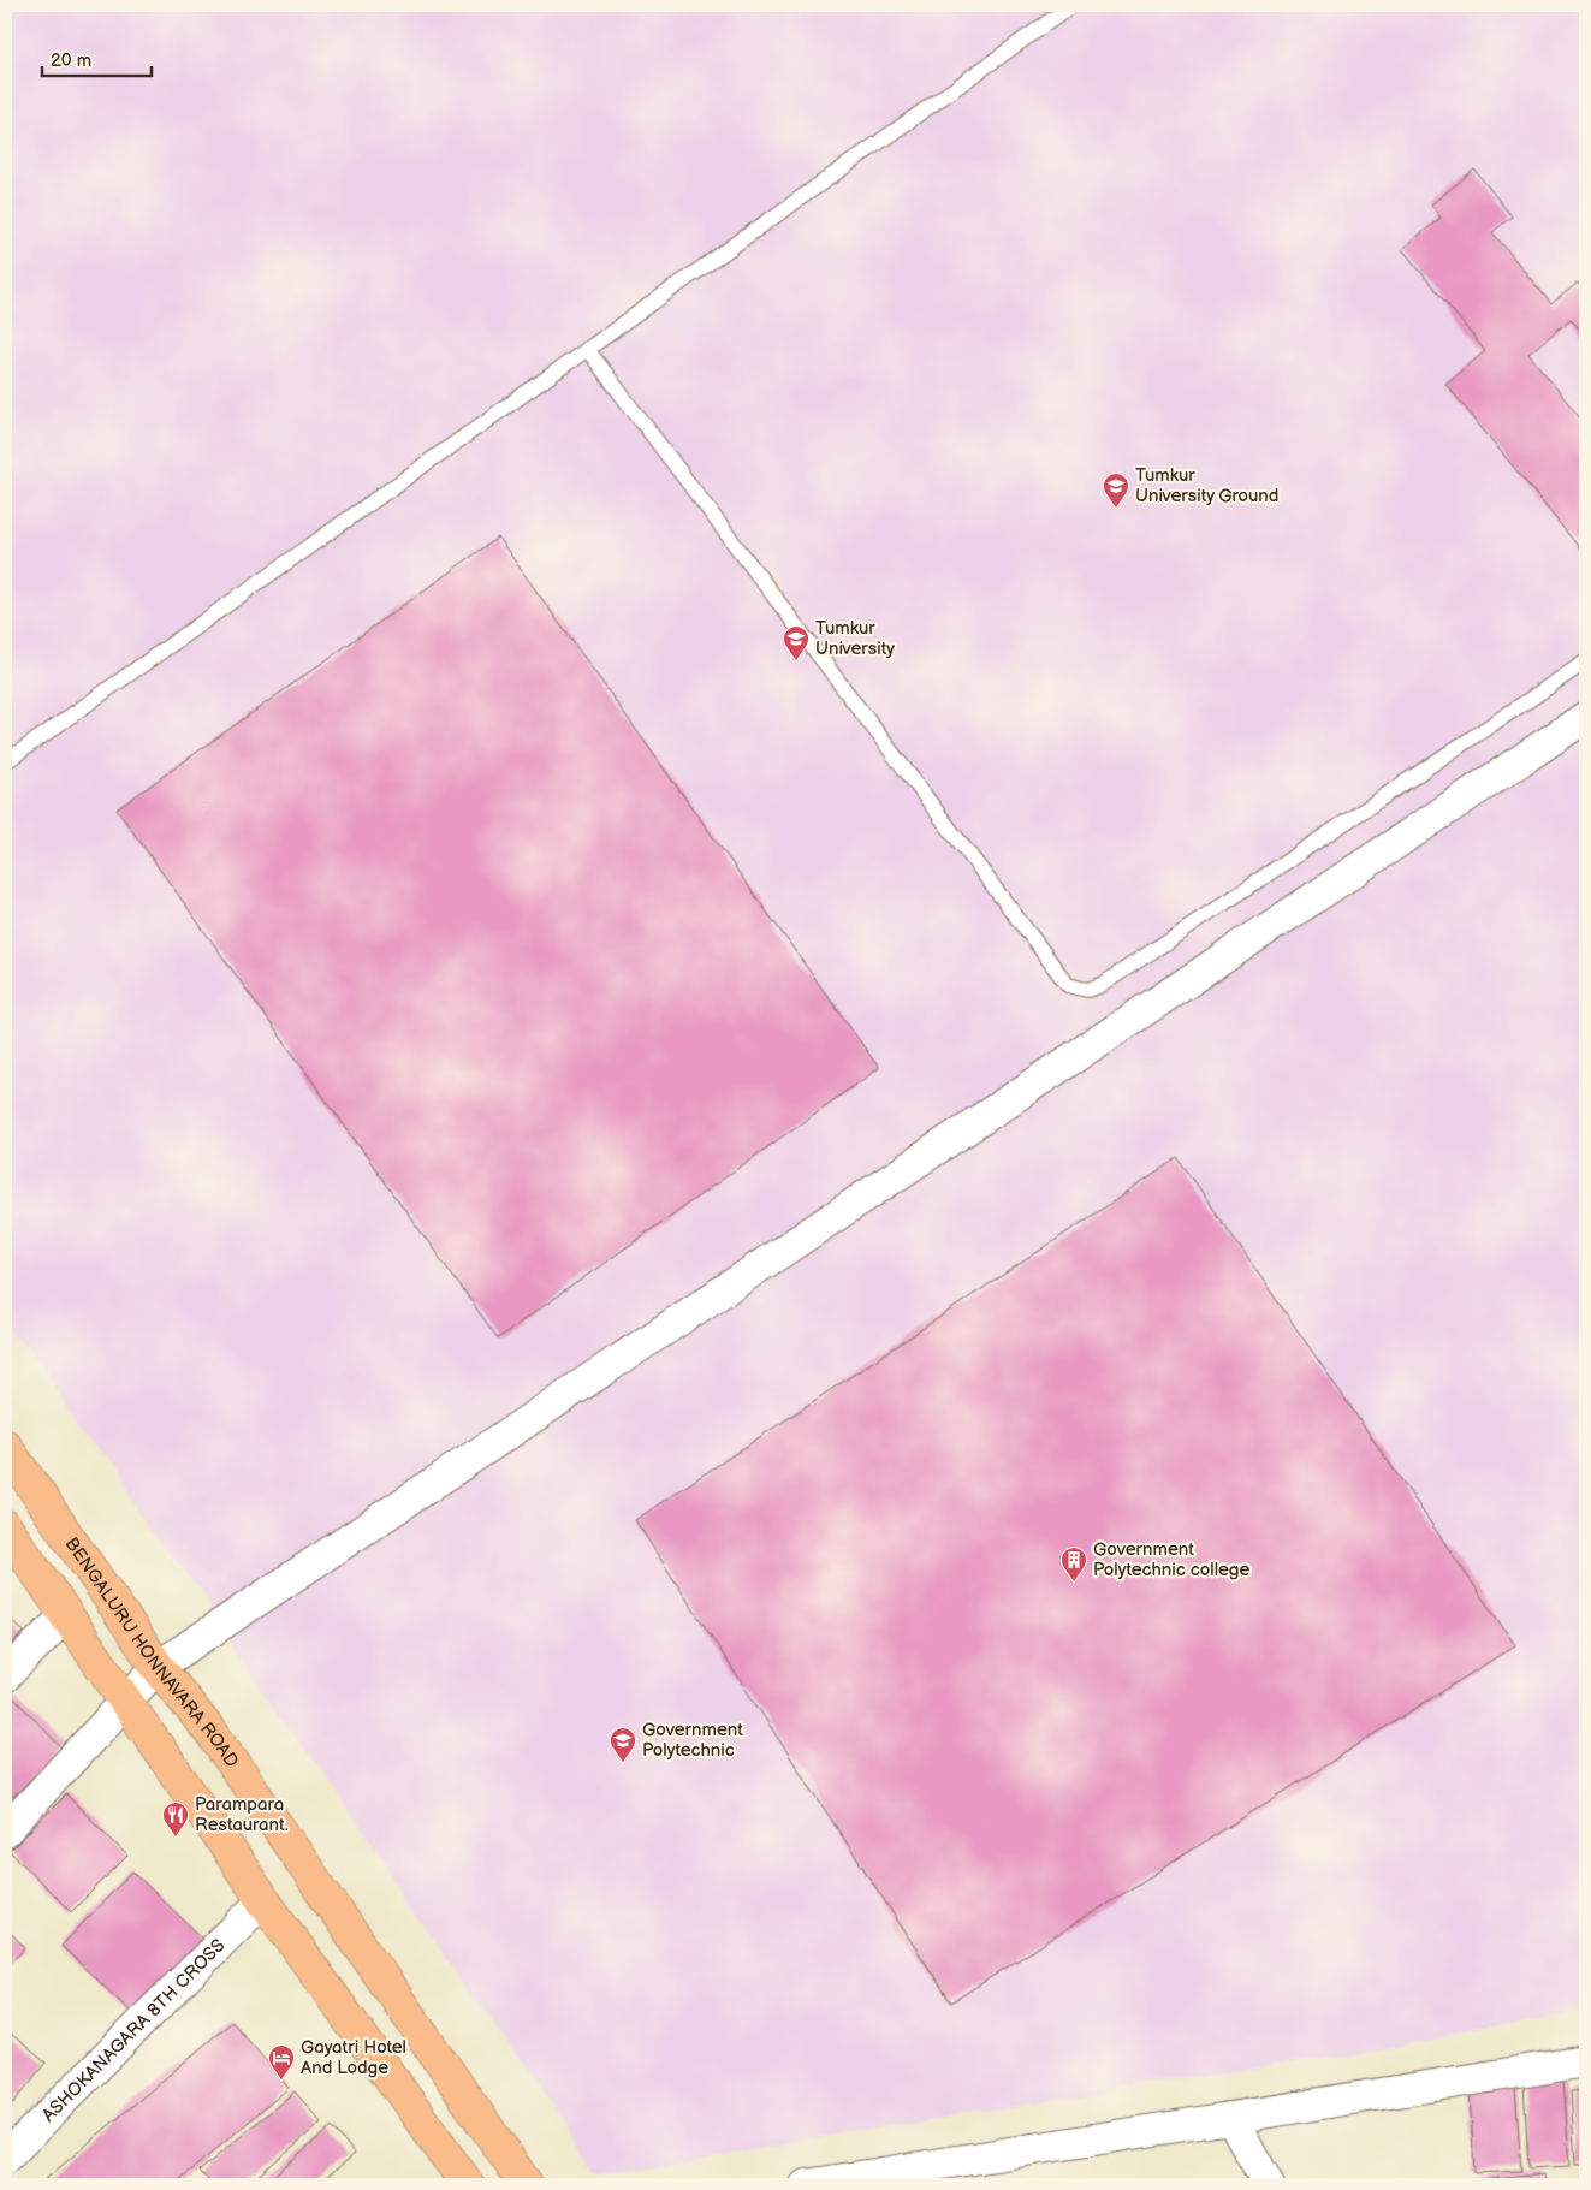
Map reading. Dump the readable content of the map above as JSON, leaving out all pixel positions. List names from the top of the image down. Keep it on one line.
{"streets":{"main road":["BENGALURU HONNAVARA ROAD"],"street":["ASHOKANAGARA 8TH CROSS"]},"places":{"school or university":["Tumkur University Ground","Tumkur University","Government Polytechnic"],"building":["Government Polytechnic college"],"restaurant":["Parampara Restaurant."],"hotel":["Gayatri Hotel And Lodge"]},"scale_bar":"20 m"}
